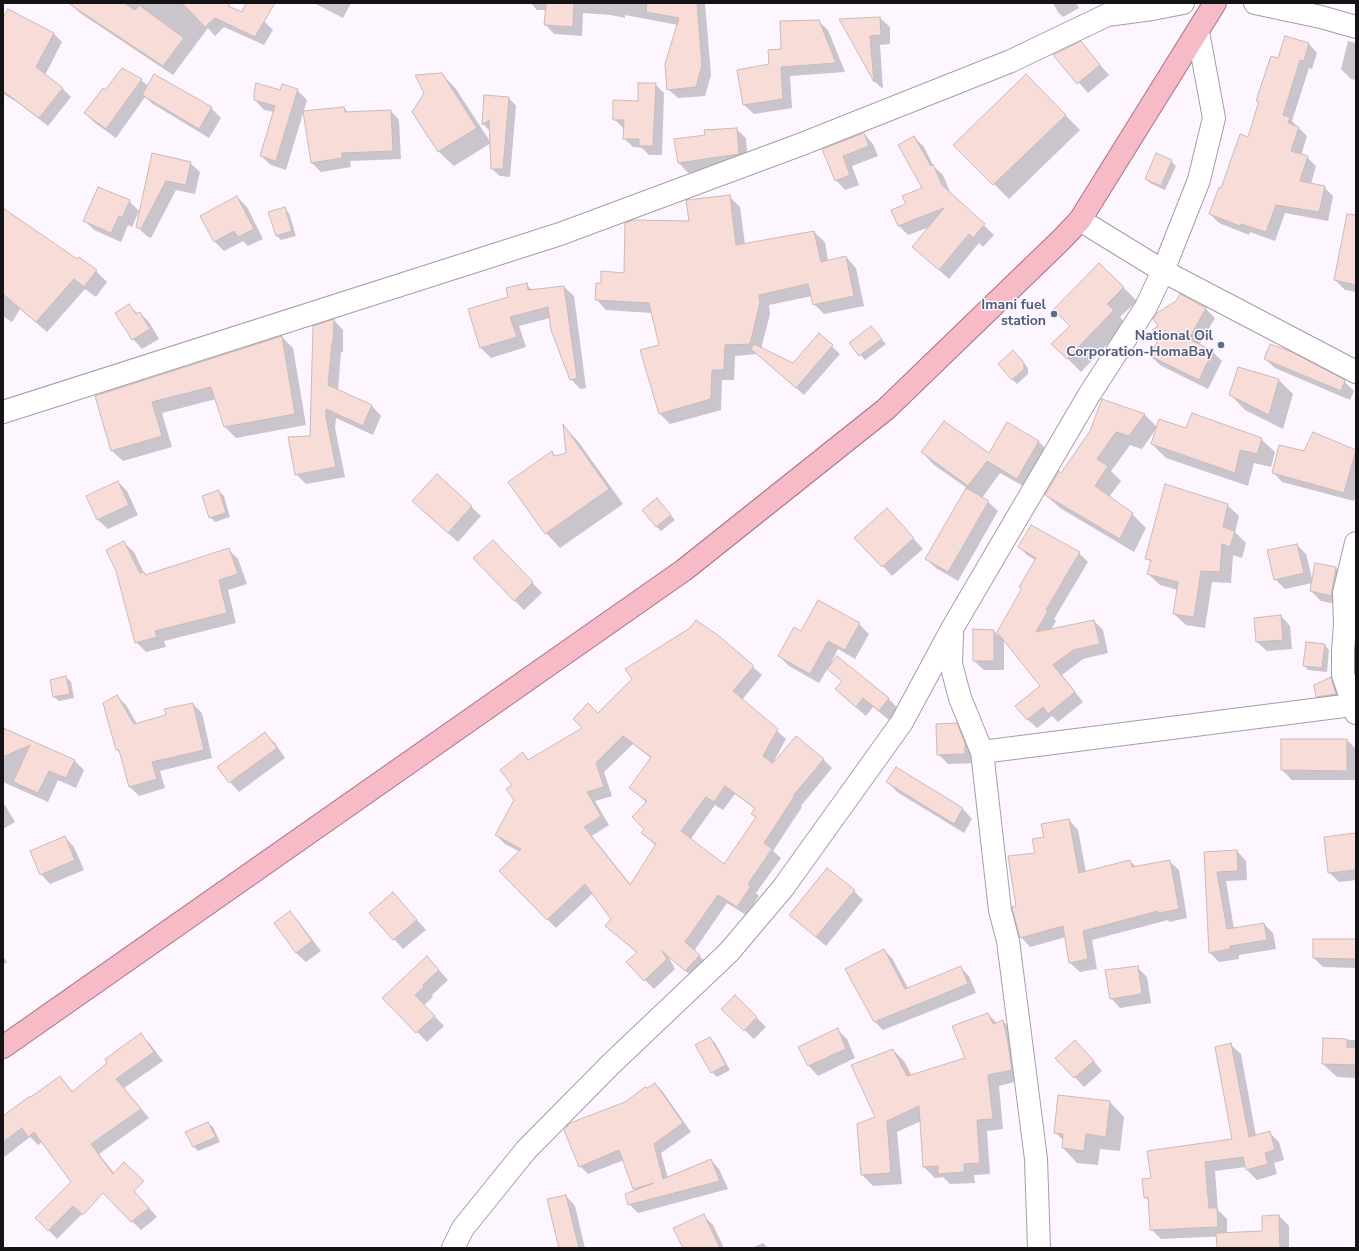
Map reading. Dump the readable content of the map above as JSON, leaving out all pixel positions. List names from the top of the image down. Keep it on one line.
{"places":["Imani fuel station","National Oil Corporation-HomaBay"]}
